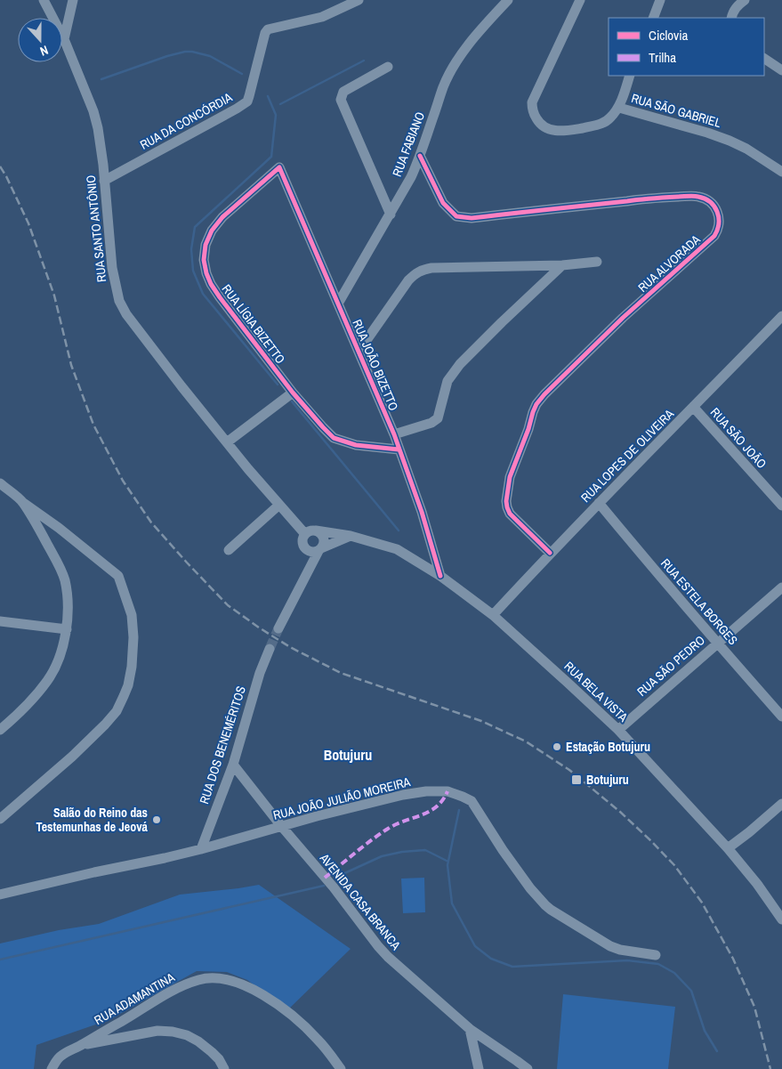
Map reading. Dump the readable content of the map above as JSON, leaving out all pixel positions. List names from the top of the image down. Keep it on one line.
{"streets":{"street":["RUA SÃO GABRIEL","RUA DA CONCÓRDIA","RUA FABIANO","RUA SANTO ANTÔNIO","RUA ALVORADA","RUA LÍGIA BIZETTO","RUA JOÃO BIZETTO","RUA SÃO JOÃO","RUA LOPES DE OLIVEIRA","RUA ESTELA BORGES","RUA SÃO PEDRO","RUA BELA VISTA","RUA DOS BENEMÉRITOS","RUA JOÃO JULIÃO MOREIRA","AVENIDA CASA BRANCA","RUA ADAMANTINA"]},"crossings":[["RUA DA CONCÓRDIA","RUA SANTO ANTÔNIO"],["RUA FABIANO","RUA ALVORADA"],["RUA FABIANO","RUA JOÃO BIZETTO"],["RUA SANTO ANTÔNIO","RUA BELA VISTA"],["RUA ALVORADA","RUA LOPES DE OLIVEIRA"],["RUA LÍGIA BIZETTO","RUA JOÃO BIZETTO"],["RUA JOÃO BIZETTO","RUA BELA VISTA"],["RUA SÃO JOÃO","RUA LOPES DE OLIVEIRA"],["RUA LOPES DE OLIVEIRA","RUA ESTELA BORGES"],["RUA LOPES DE OLIVEIRA","RUA BELA VISTA"],["RUA ESTELA BORGES","RUA SÃO PEDRO"],["RUA SÃO PEDRO","RUA BELA VISTA"],["RUA DOS BENEMÉRITOS","RUA JOÃO JULIÃO MOREIRA"],["RUA DOS BENEMÉRITOS","AVENIDA CASA BRANCA"],["RUA JOÃO JULIÃO MOREIRA","AVENIDA CASA BRANCA"]],"districts":["Botujuru"],"places":{"other":["Estação Botujuru","Salão do Reino das Testemunhas de Jeová"],"transit":["Botujuru"]},"legend":["Ciclovia","Trilha"],"north":"bottom"}
